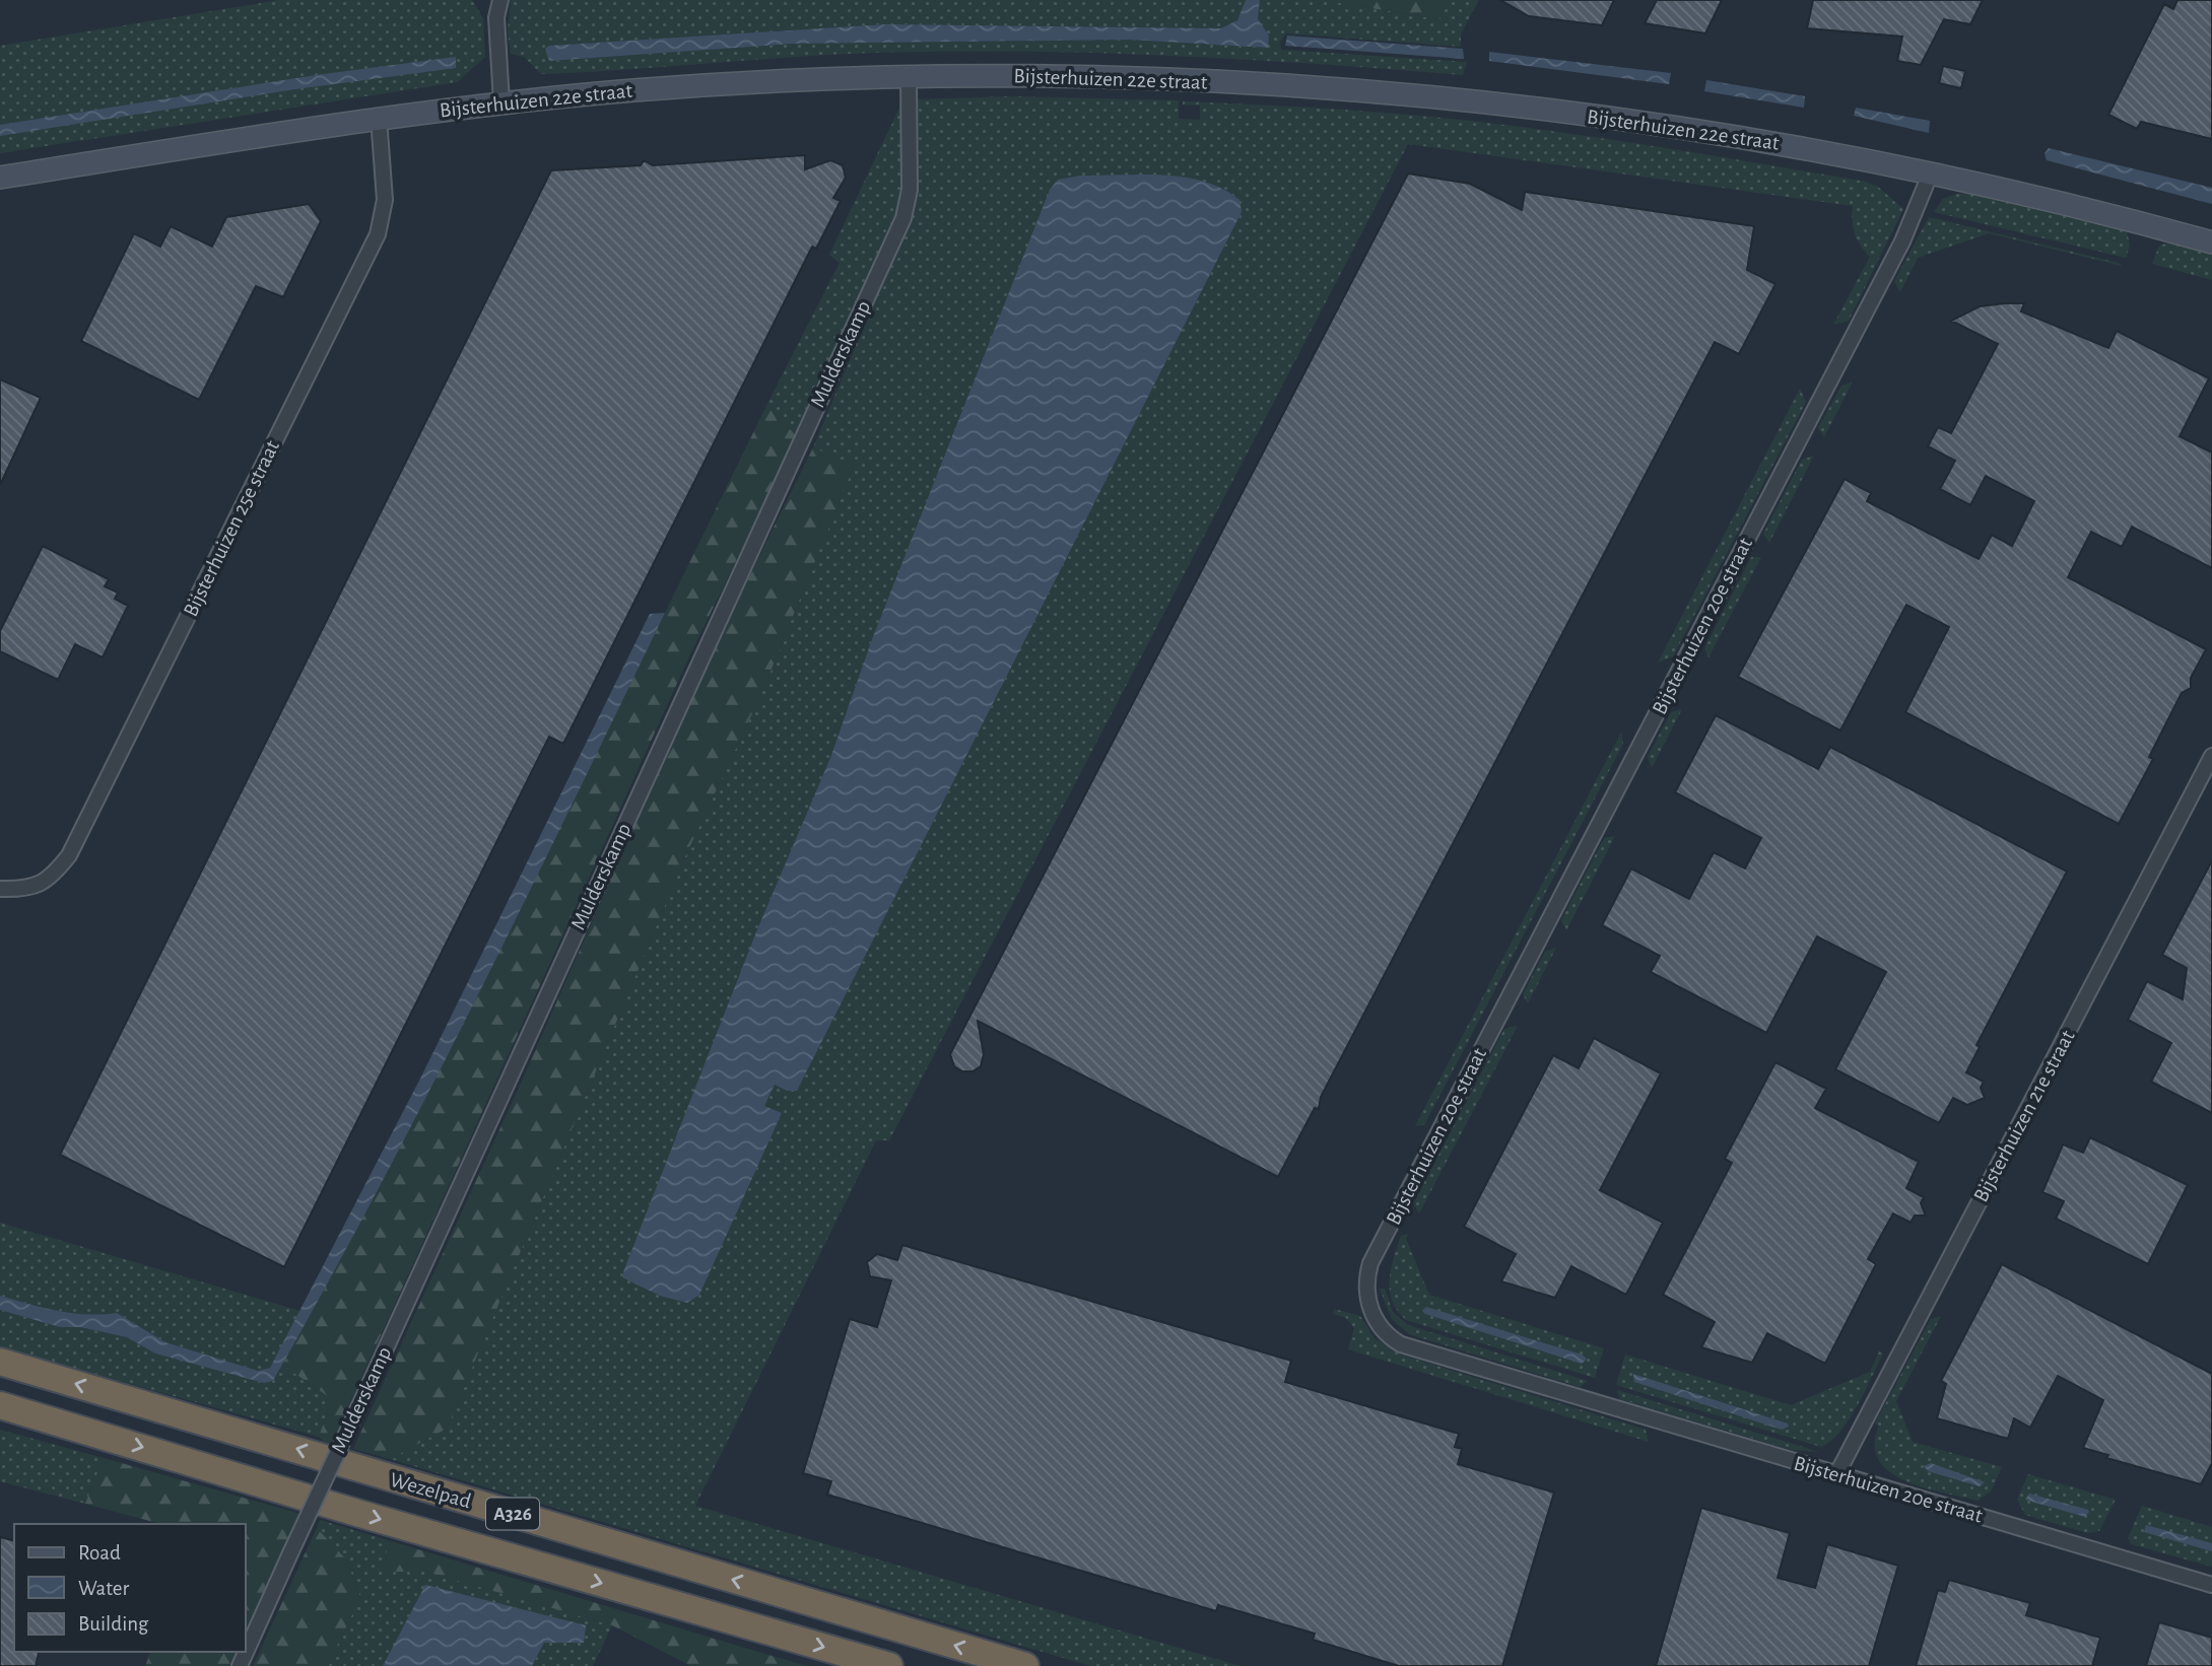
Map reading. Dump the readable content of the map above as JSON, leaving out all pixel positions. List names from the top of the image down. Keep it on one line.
{"streets":{"highway":["Wezelpad","A326"],"main road":["Bijsterhuizen 22e straat"],"street":["Mulderskamp","Bijsterhuizen 25e straat","Bijsterhuizen 20e straat","Bijsterhuizen 21e straat"]},"crossings":[["Bijsterhuizen 22e straat","Mulderskamp"],["Bijsterhuizen 22e straat","Bijsterhuizen 25e straat"],["Bijsterhuizen 22e straat","Bijsterhuizen 20e straat"],["Bijsterhuizen 20e straat","Bijsterhuizen 21e straat"]],"legend":["Road","Water","Building"]}
